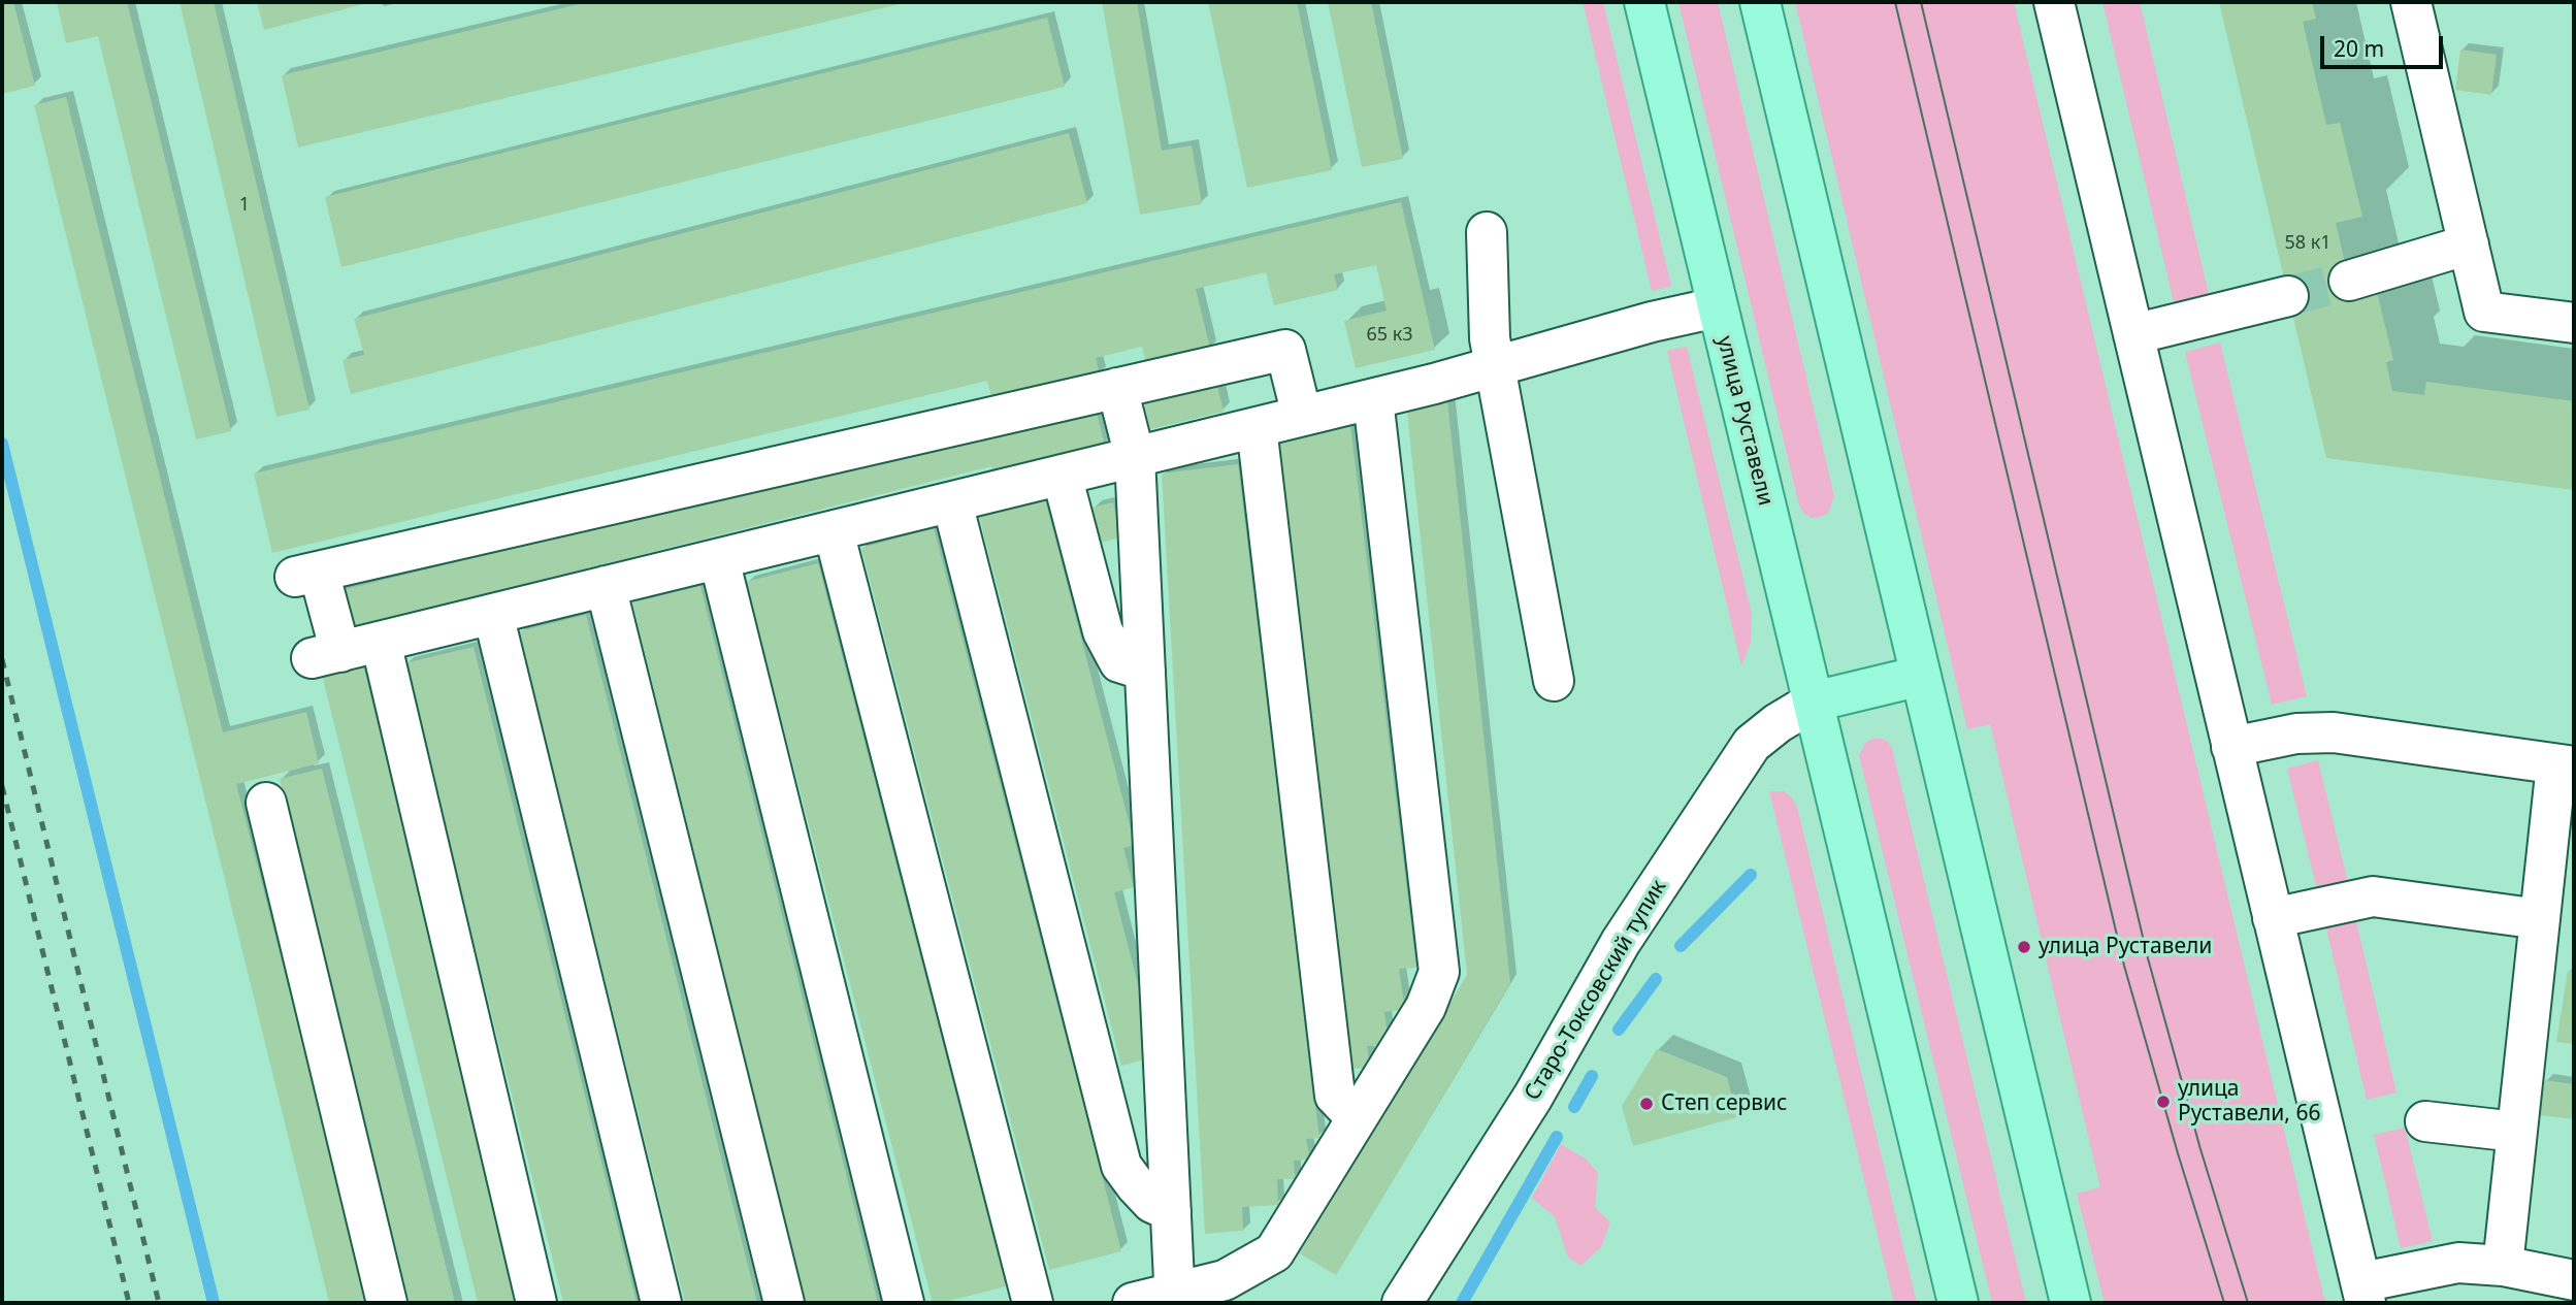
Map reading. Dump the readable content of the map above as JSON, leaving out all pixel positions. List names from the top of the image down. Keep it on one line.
{"streets":{"main road":["улица Руставели"],"street":["Старо-Токсовский тупик"]},"crossings":[["улица Руставели","Старо-Токсовский тупик"]],"places":["улица Руставели","улица Руставели, 66","Степ сервис"],"house_numbers":["1","58 к1","65 к3"],"scale_bar":"20 m"}
